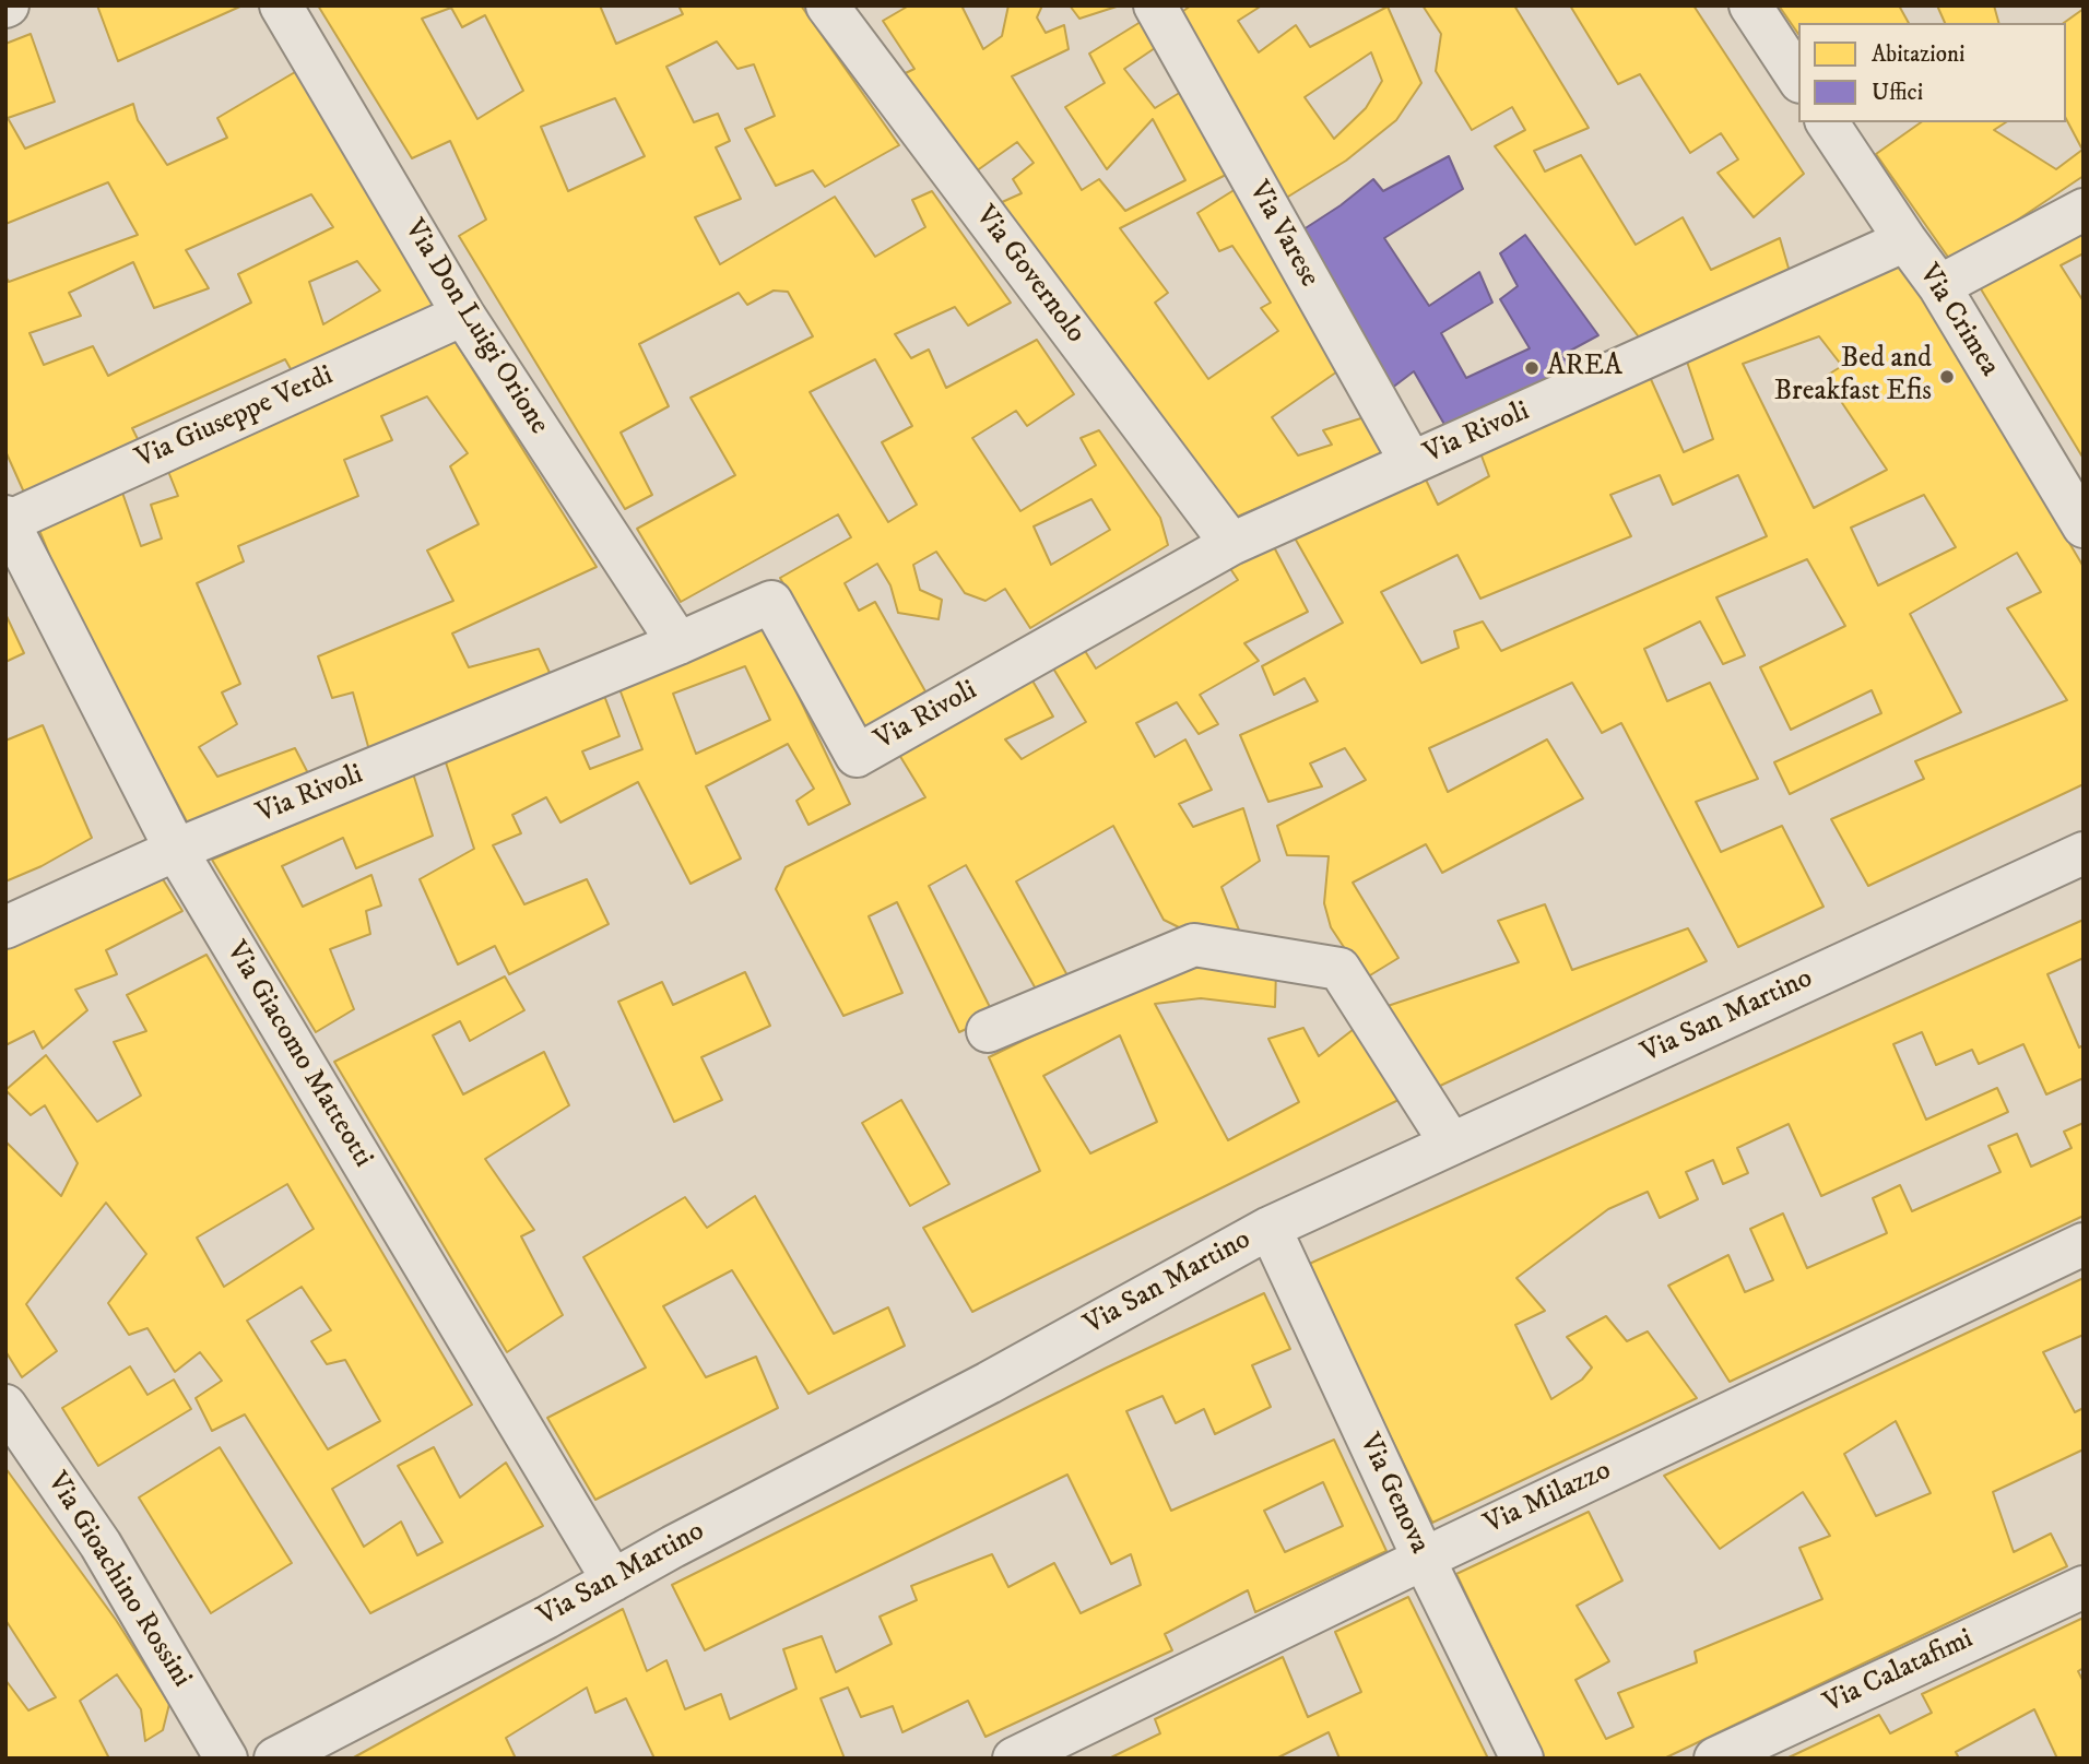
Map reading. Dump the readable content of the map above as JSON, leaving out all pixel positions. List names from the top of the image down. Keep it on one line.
{"streets":{"street":["Via Varese","Via Governolo","Via Crimea","Via Don Luigi Orione","Via Giuseppe Verdi","Via Rivoli","Via San Martino","Via Giacomo Matteotti","Via Genova","Via Milazzo","Via Gioachino Rossini","Via Calatafimi"]},"crossings":[["Via Varese","Via Rivoli"],["Via Governolo","Via Rivoli"],["Via Crimea","Via Rivoli"],["Via Don Luigi Orione","Via Giuseppe Verdi"],["Via Don Luigi Orione","Via Rivoli"],["Via Giuseppe Verdi","Via Giacomo Matteotti"],["Via Rivoli","Via Giacomo Matteotti"],["Via San Martino","Via Giacomo Matteotti"],["Via San Martino","Via Genova"],["Via Genova","Via Milazzo"]],"places":["AREA","Bed and Breakfast Efis"],"legend":["Abitazioni","Uffici"]}
